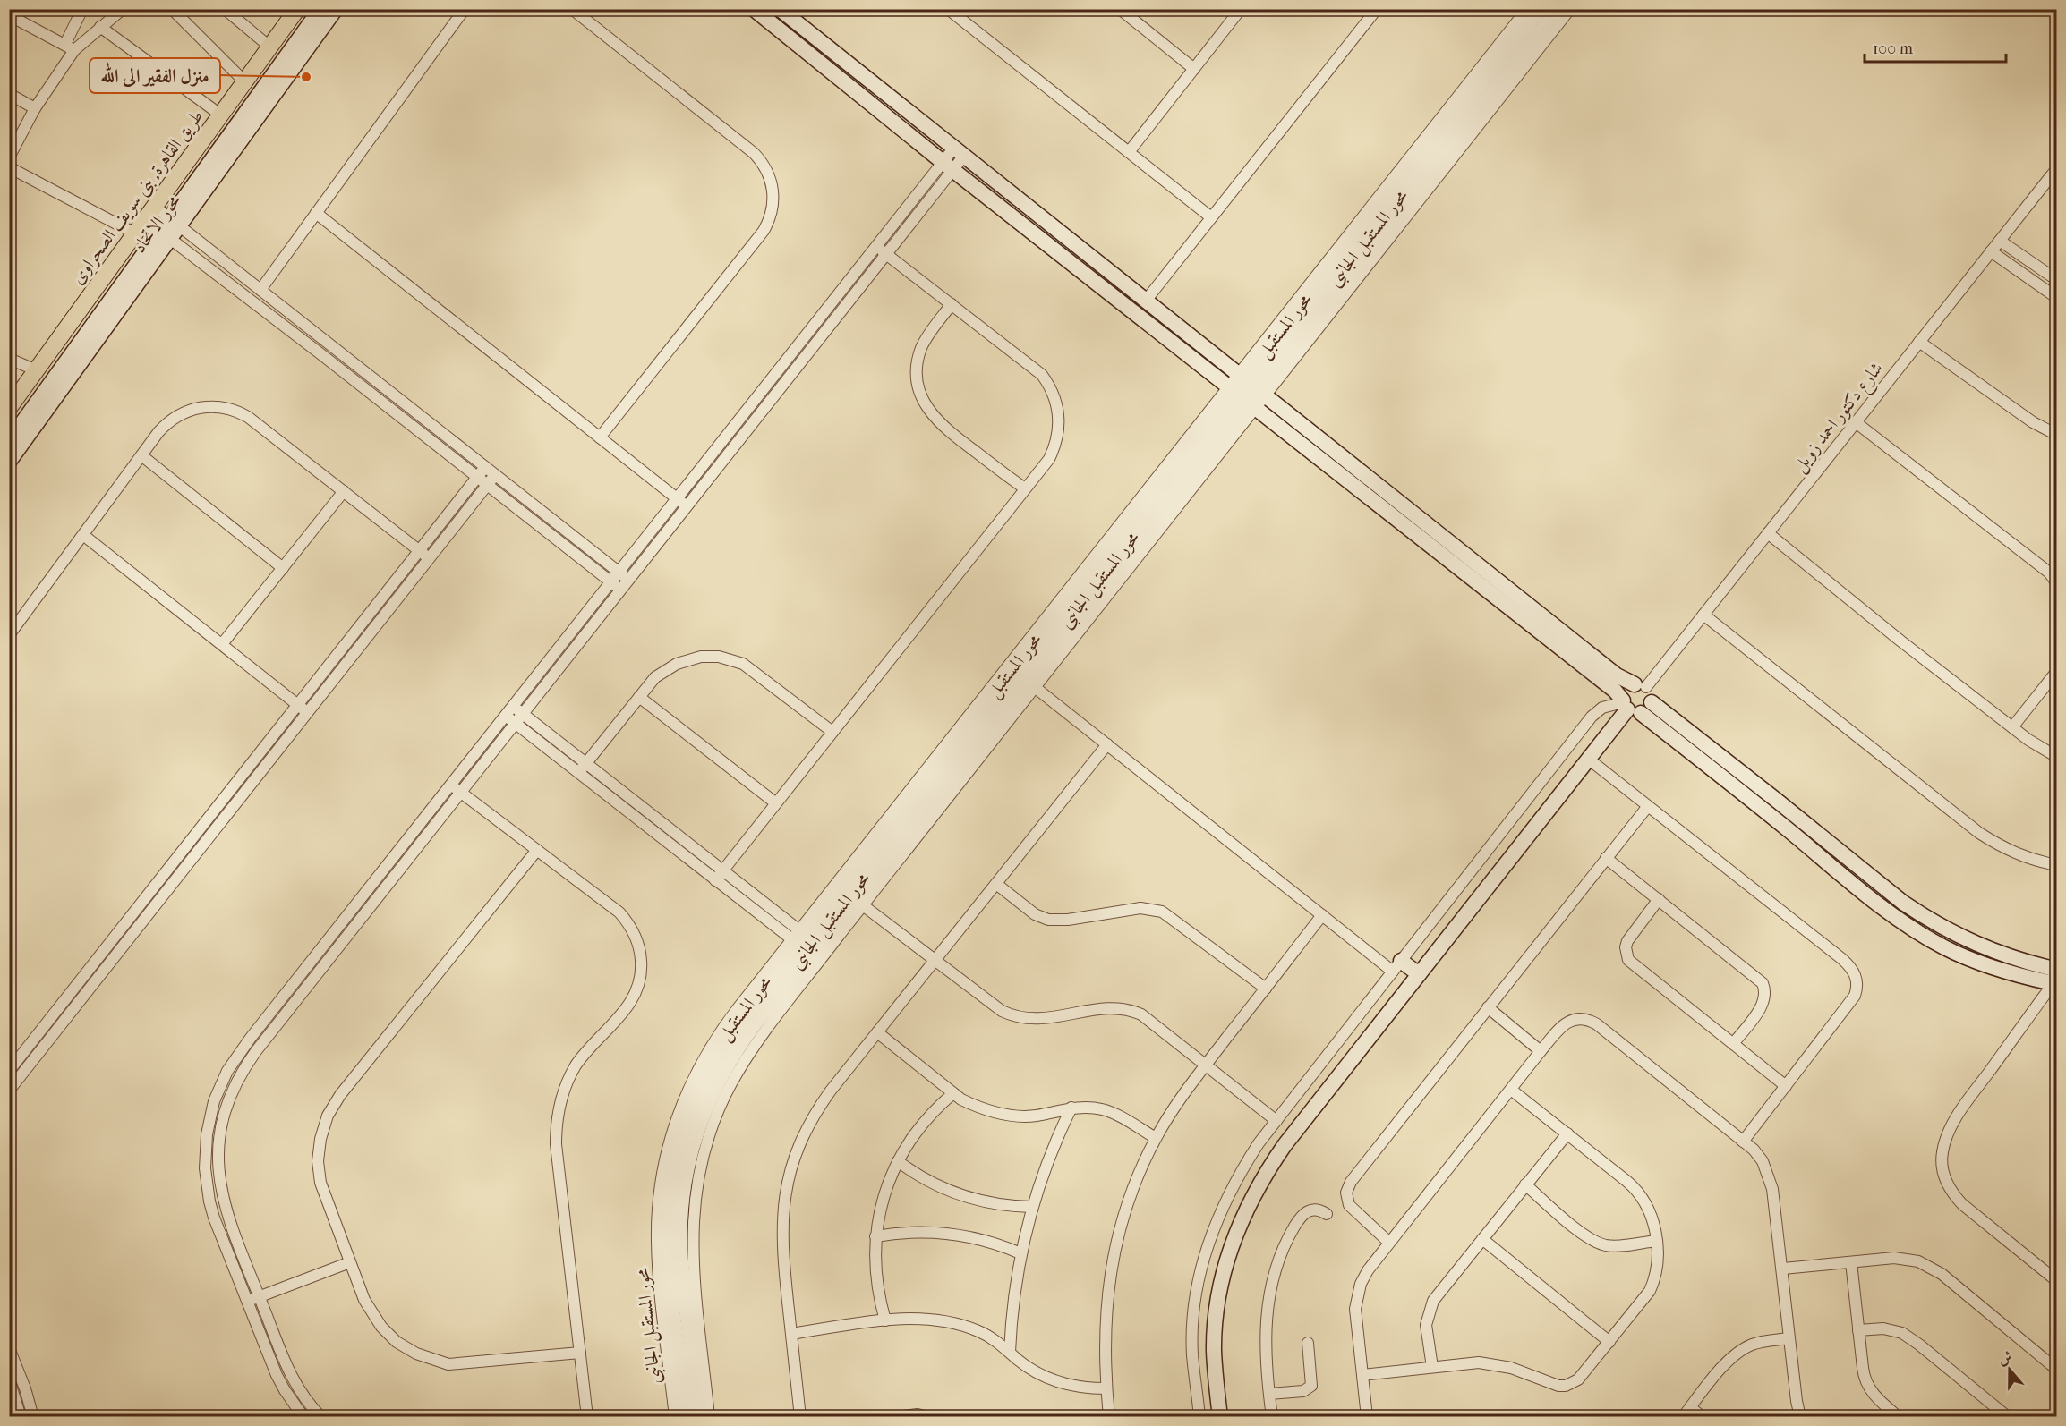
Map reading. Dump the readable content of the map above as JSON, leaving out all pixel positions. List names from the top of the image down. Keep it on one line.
{"streets":{"main road":["طريق القاهرة, بنى سويف الصحراوى"],"street":["محور الاتحاد","محور المستقبل الجانبى","محور المستقبل","شارع دكتور احمد زويل"]},"crossings":[["محور المستقبل الجانبى","محور المستقبل"]],"places":["منزل الفقير الى الله"],"scale_bar":"100 m","north":"top"}
